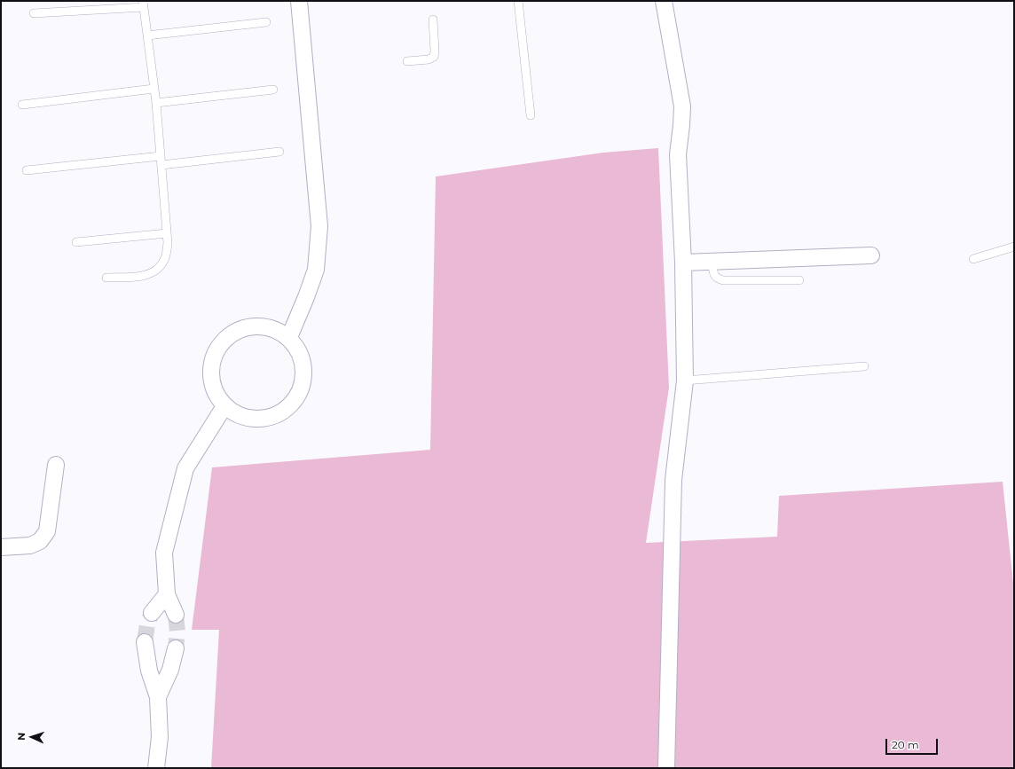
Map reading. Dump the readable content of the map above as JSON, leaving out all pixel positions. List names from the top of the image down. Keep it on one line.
{"scale_bar":"20 m","north":"left"}
